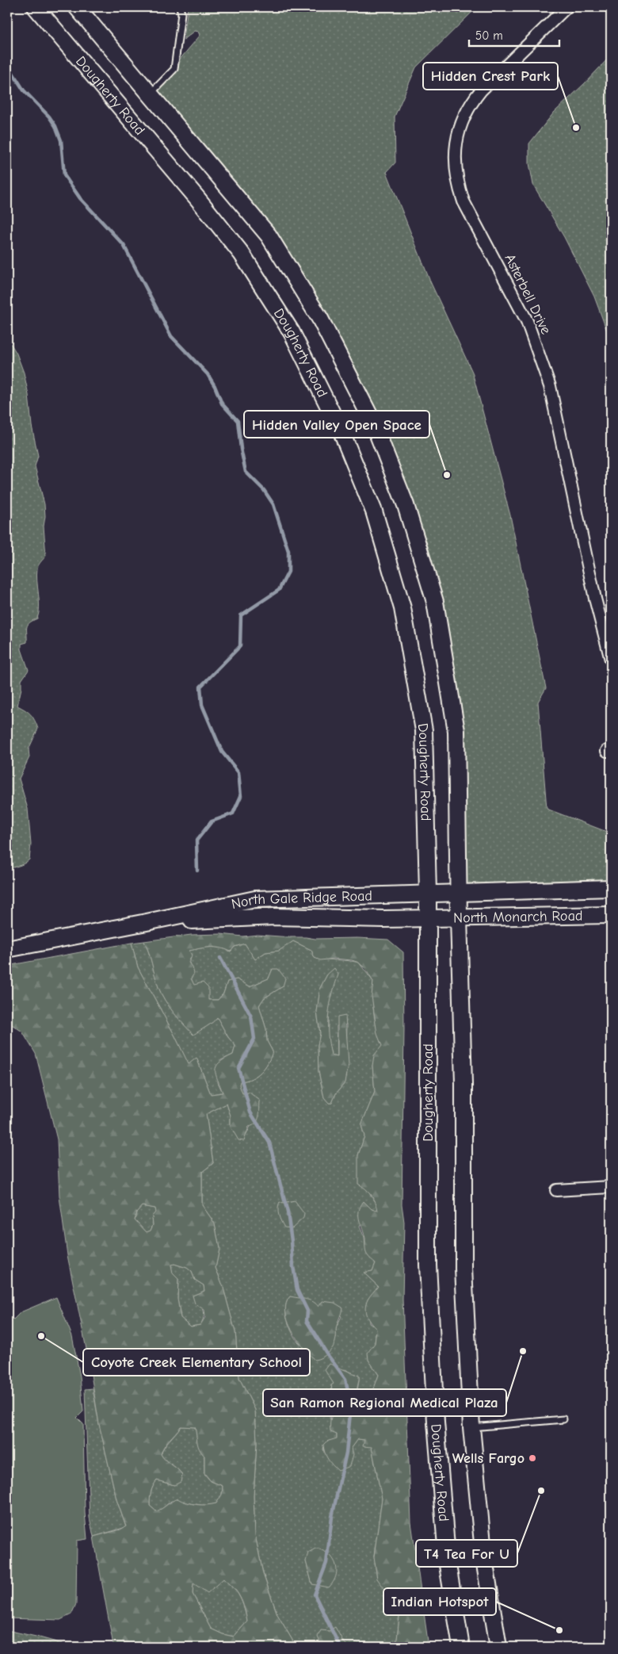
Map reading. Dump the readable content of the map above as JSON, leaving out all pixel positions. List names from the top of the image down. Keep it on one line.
{"streets":{"main road":["Dougherty Road","North Gale Ridge Road","North Monarch Road"],"street":["Asterbell Drive"]},"crossings":[["Dougherty Road","North Gale Ridge Road"],["Dougherty Road","North Monarch Road"],["North Gale Ridge Road","North Monarch Road"]],"places":["Hidden Crest Park","Hidden Valley Open Space","Coyote Creek Elementary School","San Ramon Regional Medical Plaza","Wells Fargo","T4 Tea For U","Indian Hotspot"],"scale_bar":"50 m"}
